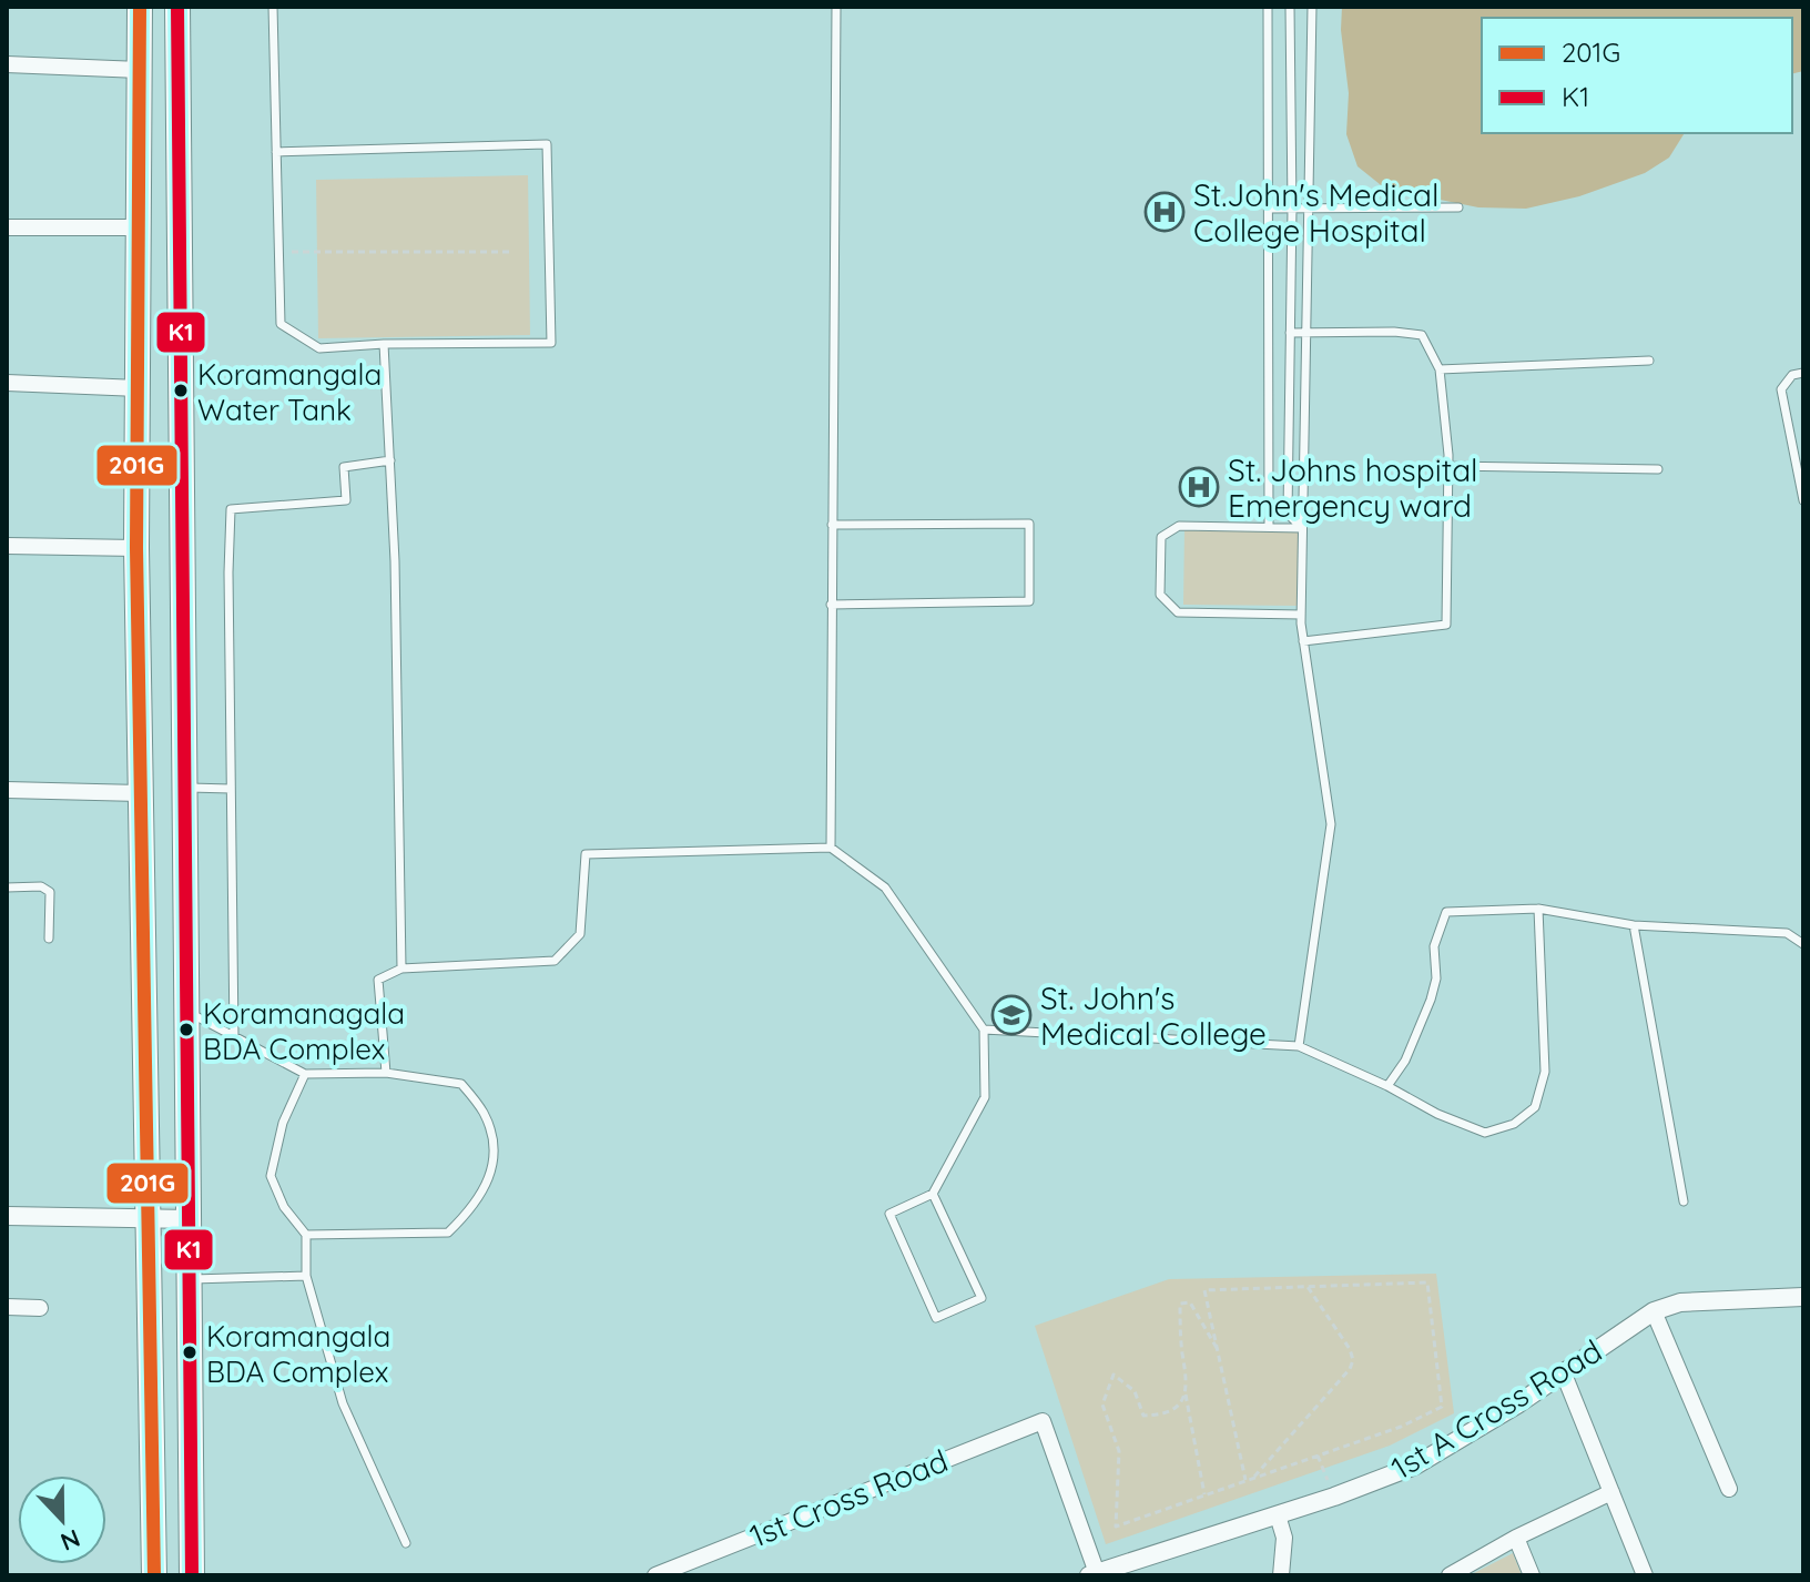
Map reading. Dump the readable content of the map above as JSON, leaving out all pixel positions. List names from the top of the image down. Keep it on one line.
{"streets":{"street":["1st A Cross Road","1st Cross Road"]},"crossings":[["1st A Cross Road","1st Cross Road"]],"places":{"hospital":["St.John's Medical College Hospital","St. Johns hospital Emergency ward"],"other":["Koramangala Water Tank","Koramanagala BDA Complex","Koramangala BDA Complex"],"school or university":["St. John's Medical College"]},"lines":["transit line 201G","transit line K1"],"legend":["201G","K1"],"north":"bottom"}
